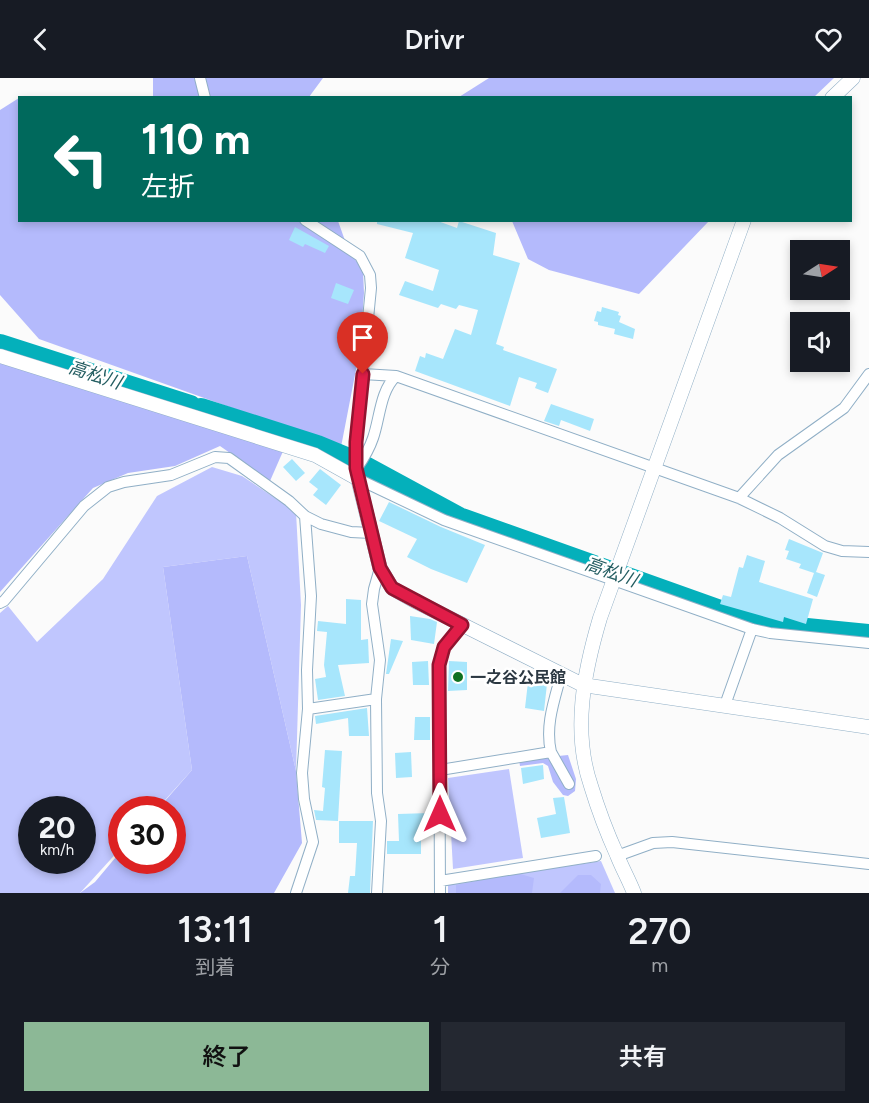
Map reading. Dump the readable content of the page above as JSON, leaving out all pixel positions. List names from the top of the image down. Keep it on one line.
{"water":["高松川"],"places":["一之谷公民館"],"north":"right","page":{"header":"Drivr","turn":["110 m","左折"],"speed":"20 km/h","limit":"30","eta":["13:11","到着","1","分","270","m"],"buttons":["終了","共有"]}}
